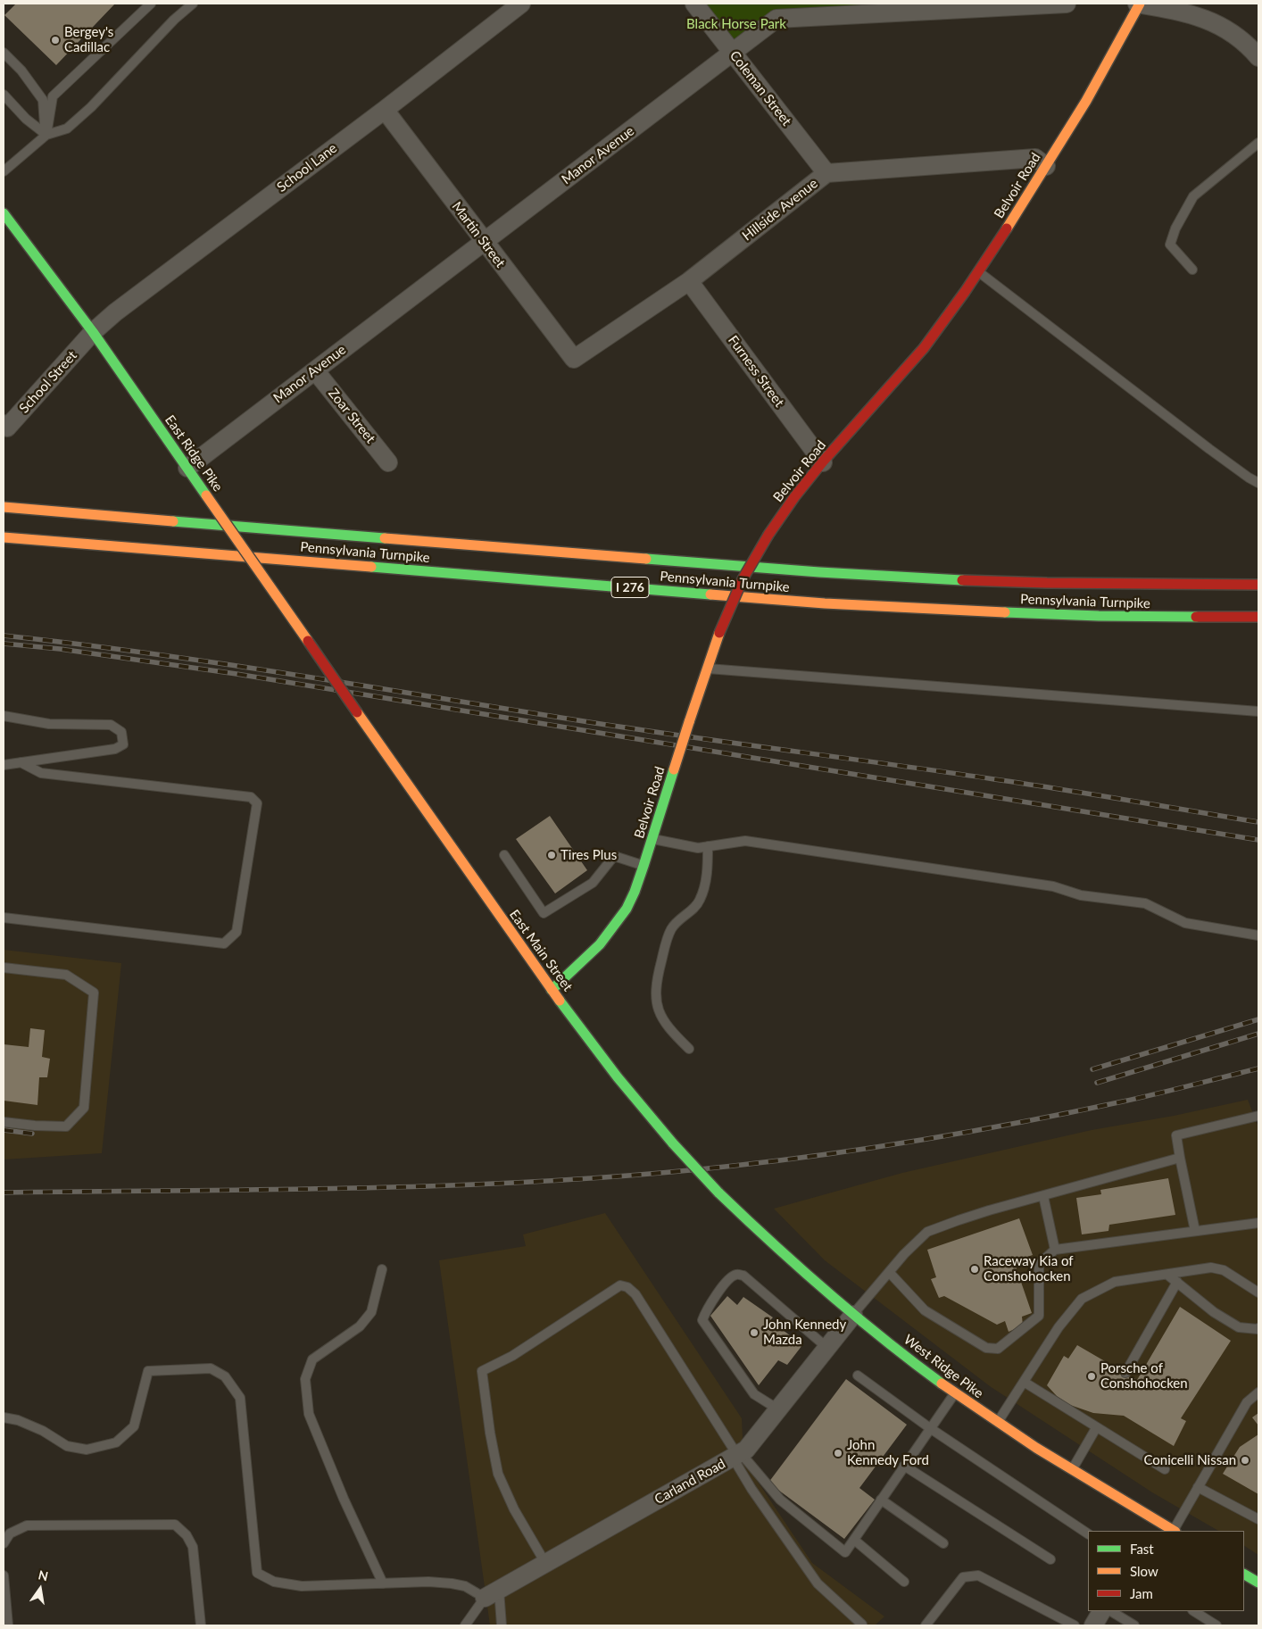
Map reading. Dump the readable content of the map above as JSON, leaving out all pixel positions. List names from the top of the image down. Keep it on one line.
{"streets":{"main road":["Belvoir Road","East Ridge Pike","Pennsylvania Turnpike","I 276","East Main Street","West Ridge Pike"],"street":["Coleman Street","Manor Avenue","School Lane","Hillside Avenue","Martin Street","Furness Street","School Street","Zoar Street","Carland Road"]},"crossings":[["Coleman Street","Manor Avenue"],["Coleman Street","Hillside Avenue"],["Manor Avenue","Martin Street"],["Manor Avenue","Zoar Street"],["Manor Avenue","East Ridge Pike"],["School Lane","Martin Street"],["School Lane","School Street"],["School Lane","East Ridge Pike"],["Belvoir Road","Hillside Avenue"],["Belvoir Road","Furness Street"],["Belvoir Road","East Main Street"],["Hillside Avenue","Martin Street"],["Hillside Avenue","Furness Street"],["School Street","East Ridge Pike"],["East Ridge Pike","East Main Street"],["East Main Street","West Ridge Pike"],["West Ridge Pike","Carland Road"]],"parks":["Black Horse Park"],"places":["Bergey's Cadillac","Tires Plus","Raceway Kia of Conshohocken","John Kennedy Mazda","Porsche of Conshohocken","John Kennedy Ford","Conicelli Nissan"],"legend":["Fast","Slow","Jam"],"north":"top"}
